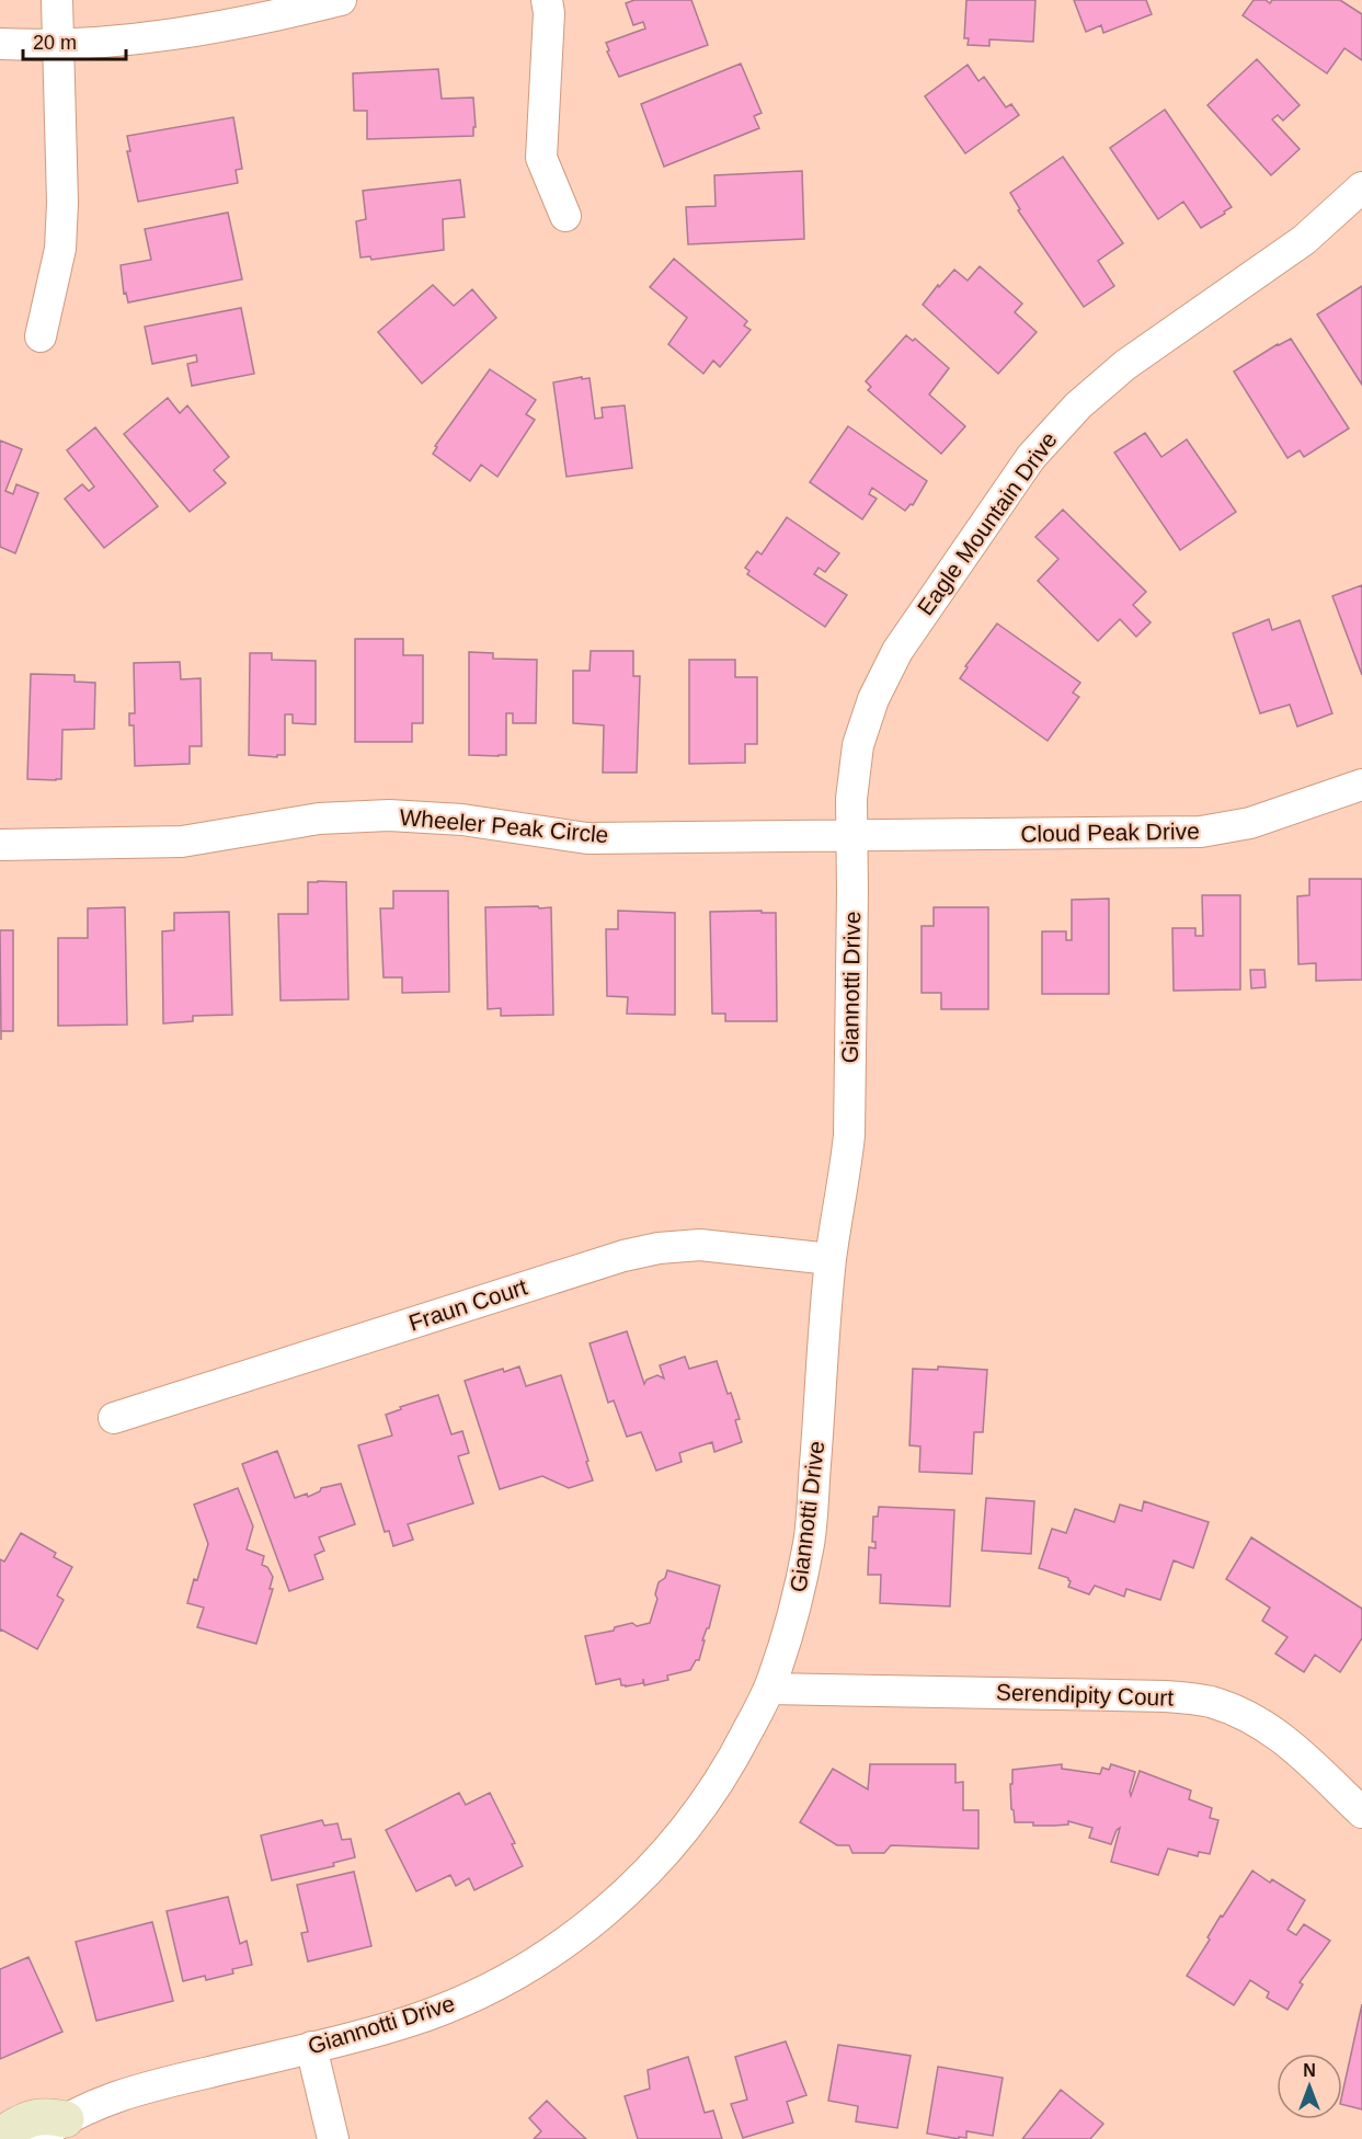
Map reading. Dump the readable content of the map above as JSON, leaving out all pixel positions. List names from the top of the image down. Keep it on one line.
{"streets":{"street":["Eagle Mountain Drive","Wheeler Peak Circle","Cloud Peak Drive","Giannotti Drive","Fraun Court","Serendipity Court"]},"crossings":[["Eagle Mountain Drive","Wheeler Peak Circle"],["Eagle Mountain Drive","Cloud Peak Drive"],["Eagle Mountain Drive","Giannotti Drive"],["Wheeler Peak Circle","Cloud Peak Drive"],["Wheeler Peak Circle","Giannotti Drive"],["Cloud Peak Drive","Giannotti Drive"],["Giannotti Drive","Fraun Court"],["Giannotti Drive","Serendipity Court"]],"scale_bar":"20 m","north":"top"}
